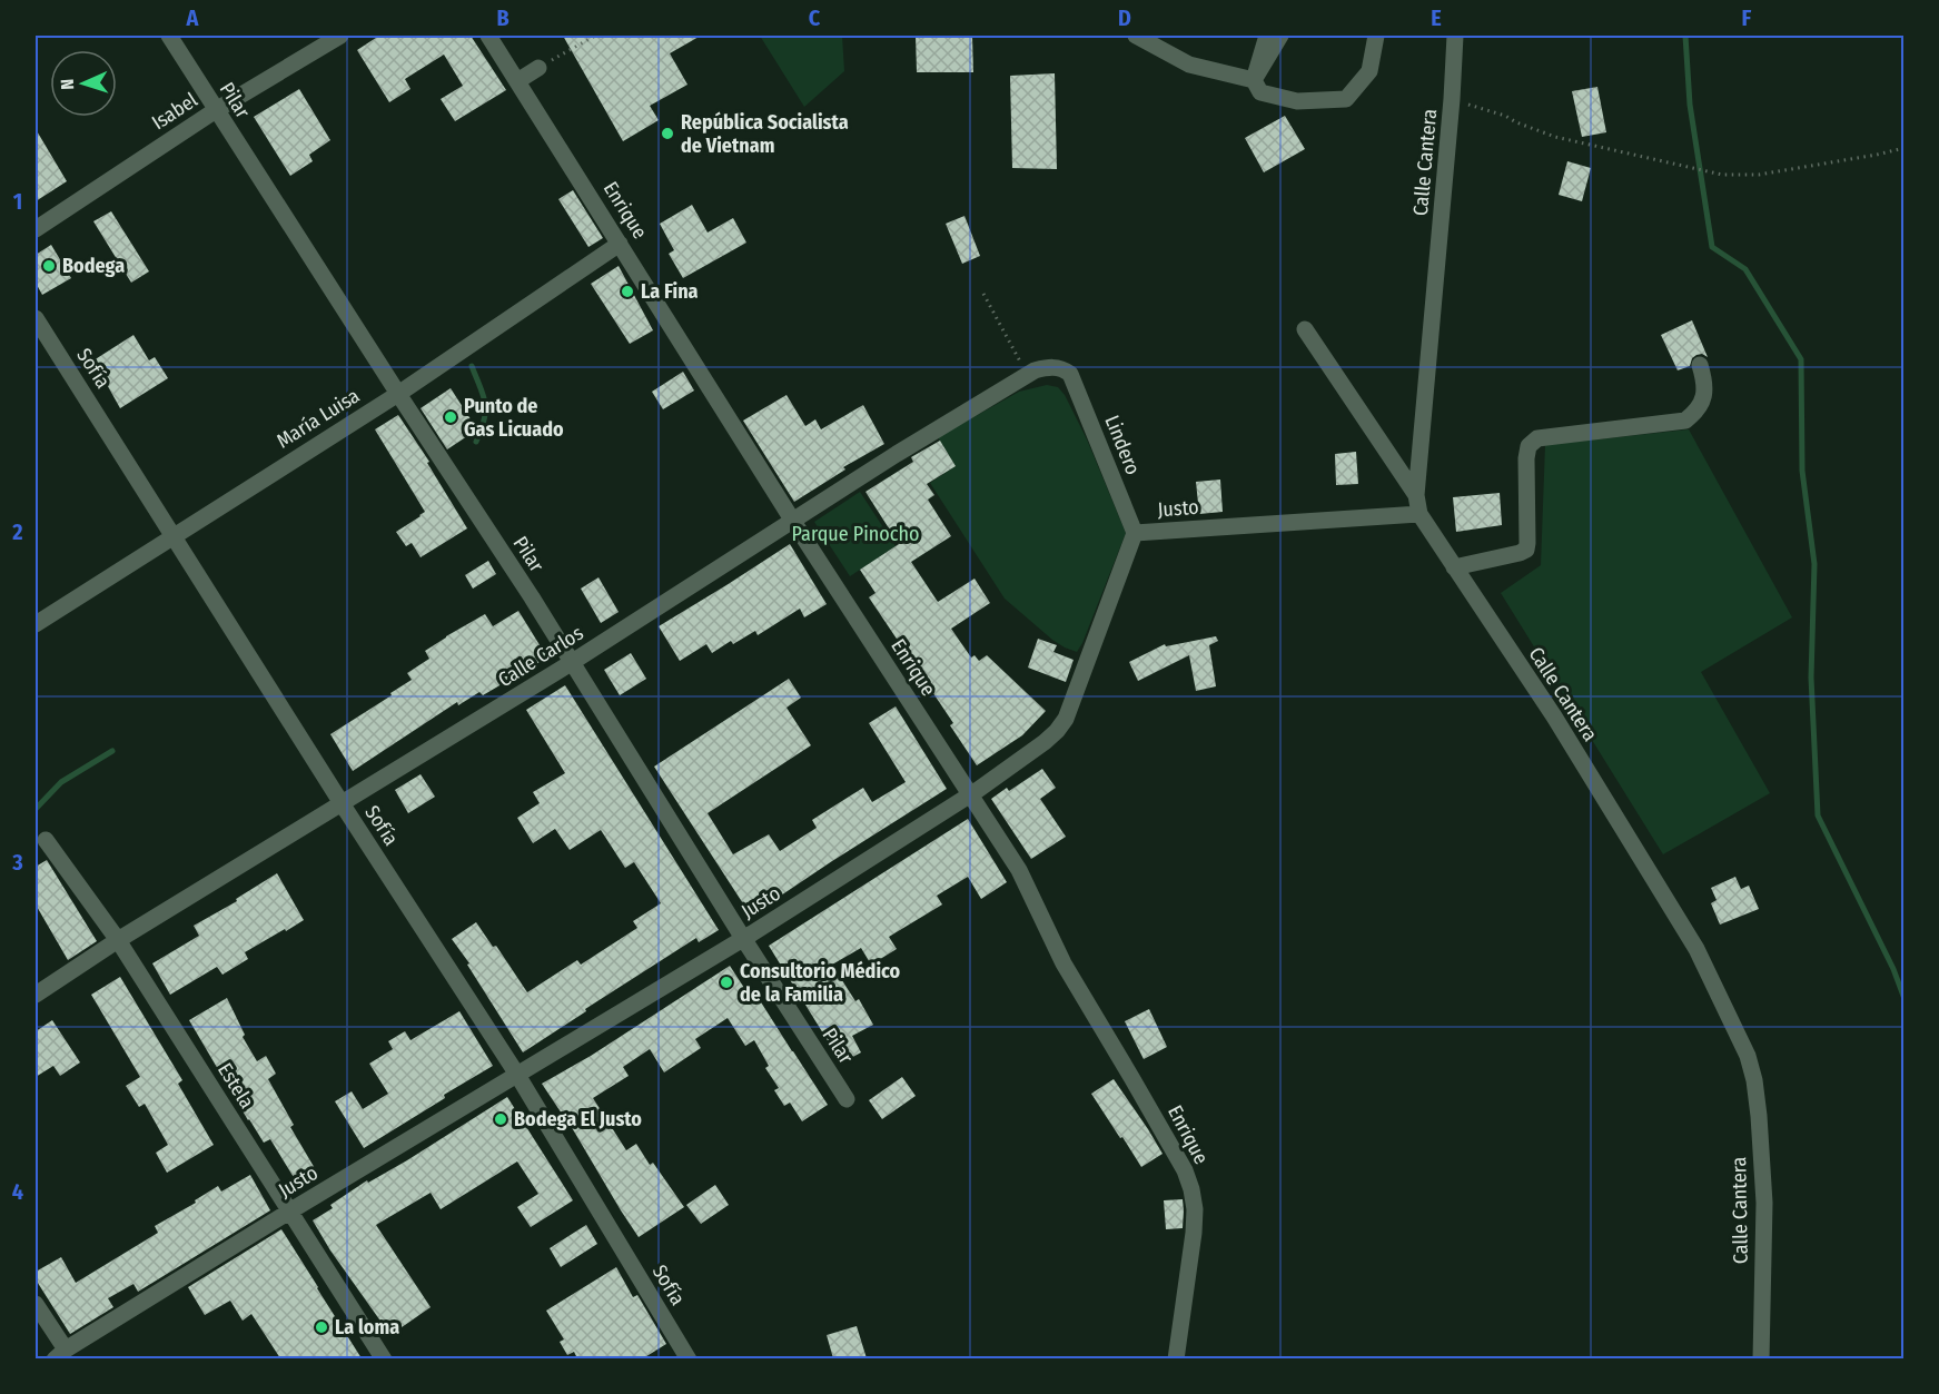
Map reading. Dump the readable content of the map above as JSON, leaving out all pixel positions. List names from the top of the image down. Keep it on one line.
{"streets":{"street":["Pilar","Isabel","Calle Cantera","Enrique","Sofía","María Luisa","Lindero","Justo","Calle Carlos","Estela"]},"crossings":[["Pilar","Isabel"],["Pilar","María Luisa"],["Pilar","Justo"],["Pilar","Calle Carlos"],["Calle Cantera","Justo"],["Enrique","María Luisa"],["Enrique","Justo"],["Enrique","Calle Carlos"],["Sofía","María Luisa"],["Sofía","Justo"],["Sofía","Calle Carlos"],["Lindero","Justo"],["Lindero","Calle Carlos"],["Justo","Estela"],["Calle Carlos","Estela"]],"parks":["Parque Pinocho"],"places":["República Socialista de Vietnam","Bodega","La Fina","Punto de Gas Licuado","Consultorio Médico de la Familia","Bodega El Justo","La loma"],"north":"left","grid":{"columns":["A","B","C","D","E","F"],"rows":["1","2","3","4"]}}
